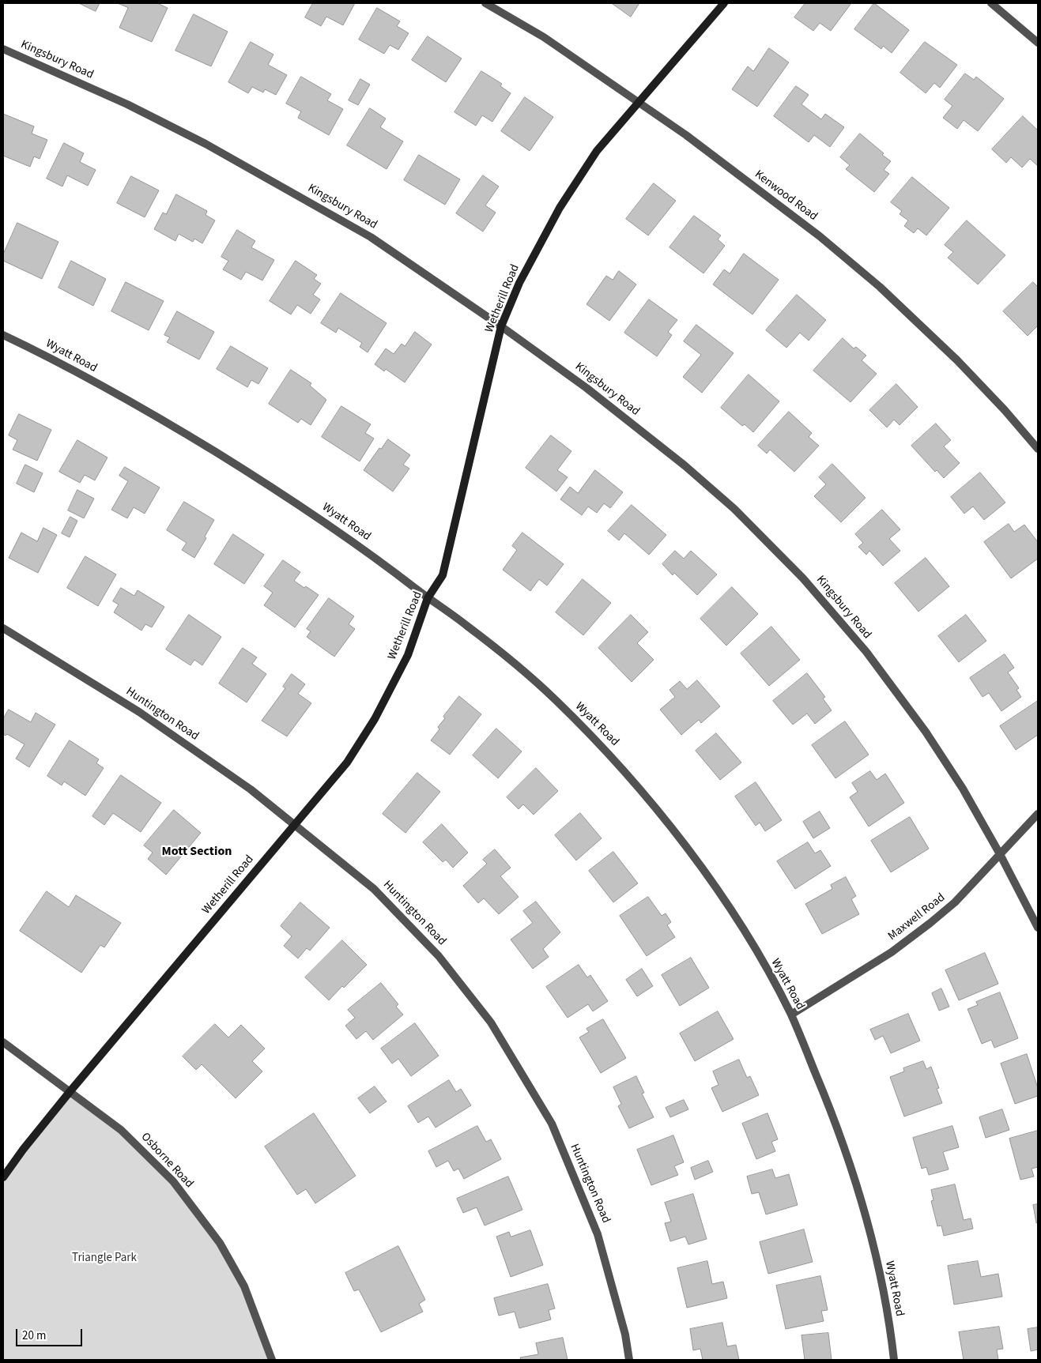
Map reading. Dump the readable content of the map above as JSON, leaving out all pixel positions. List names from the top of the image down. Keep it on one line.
{"streets":{"street":["Kingsbury Road","Kenwood Road","Wetherill Road","Wyatt Road","Huntington Road","Maxwell Road","Osborne Road"]},"crossings":[["Kingsbury Road","Wetherill Road"],["Kingsbury Road","Maxwell Road"],["Kenwood Road","Wetherill Road"],["Wetherill Road","Wyatt Road"],["Wetherill Road","Huntington Road"],["Wetherill Road","Osborne Road"],["Wyatt Road","Maxwell Road"]],"districts":["Mott Section"],"parks":["Triangle Park"],"scale_bar":"20 m"}
